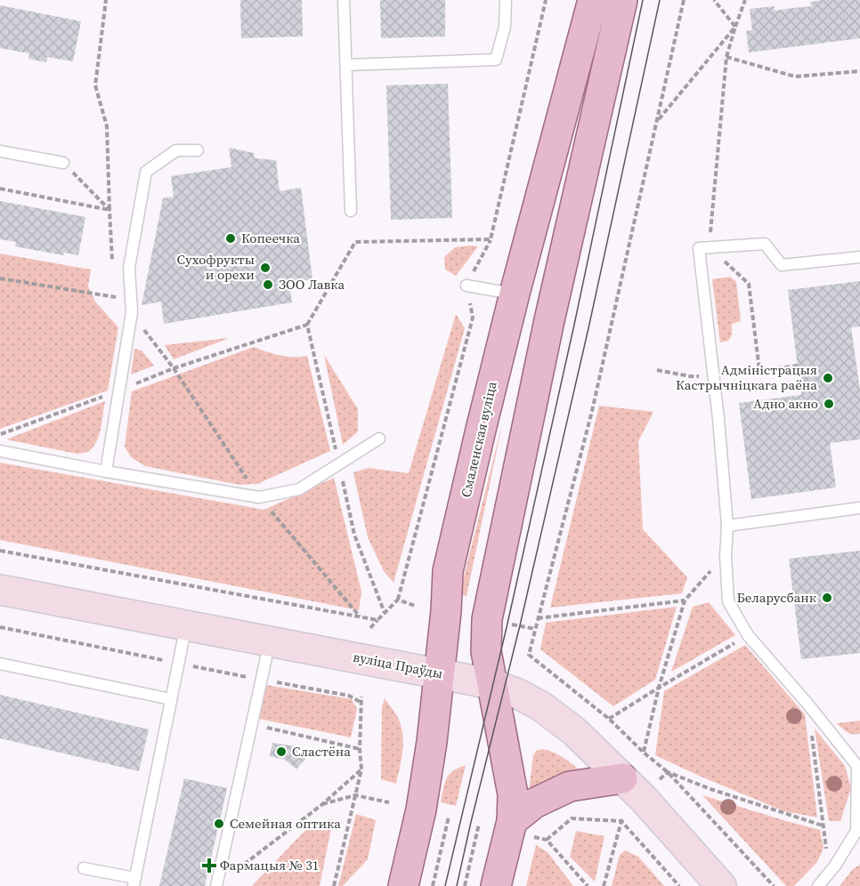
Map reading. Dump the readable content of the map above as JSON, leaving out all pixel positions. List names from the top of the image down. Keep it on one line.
{"streets":{"main road":["Смаленская вуліца","вуліца Праўды"]},"crossings":[["Смаленская вуліца","вуліца Праўды"]],"places":{"other":["Копеечка","Сухофрукты и орехи","ЗОО Лавка","Адміністрацыя Кастрычніцкага раёна","Адно акно","Беларусбанк","Сластёна","Семейная оптика"],"health":["Фармацыя № 31"]}}
